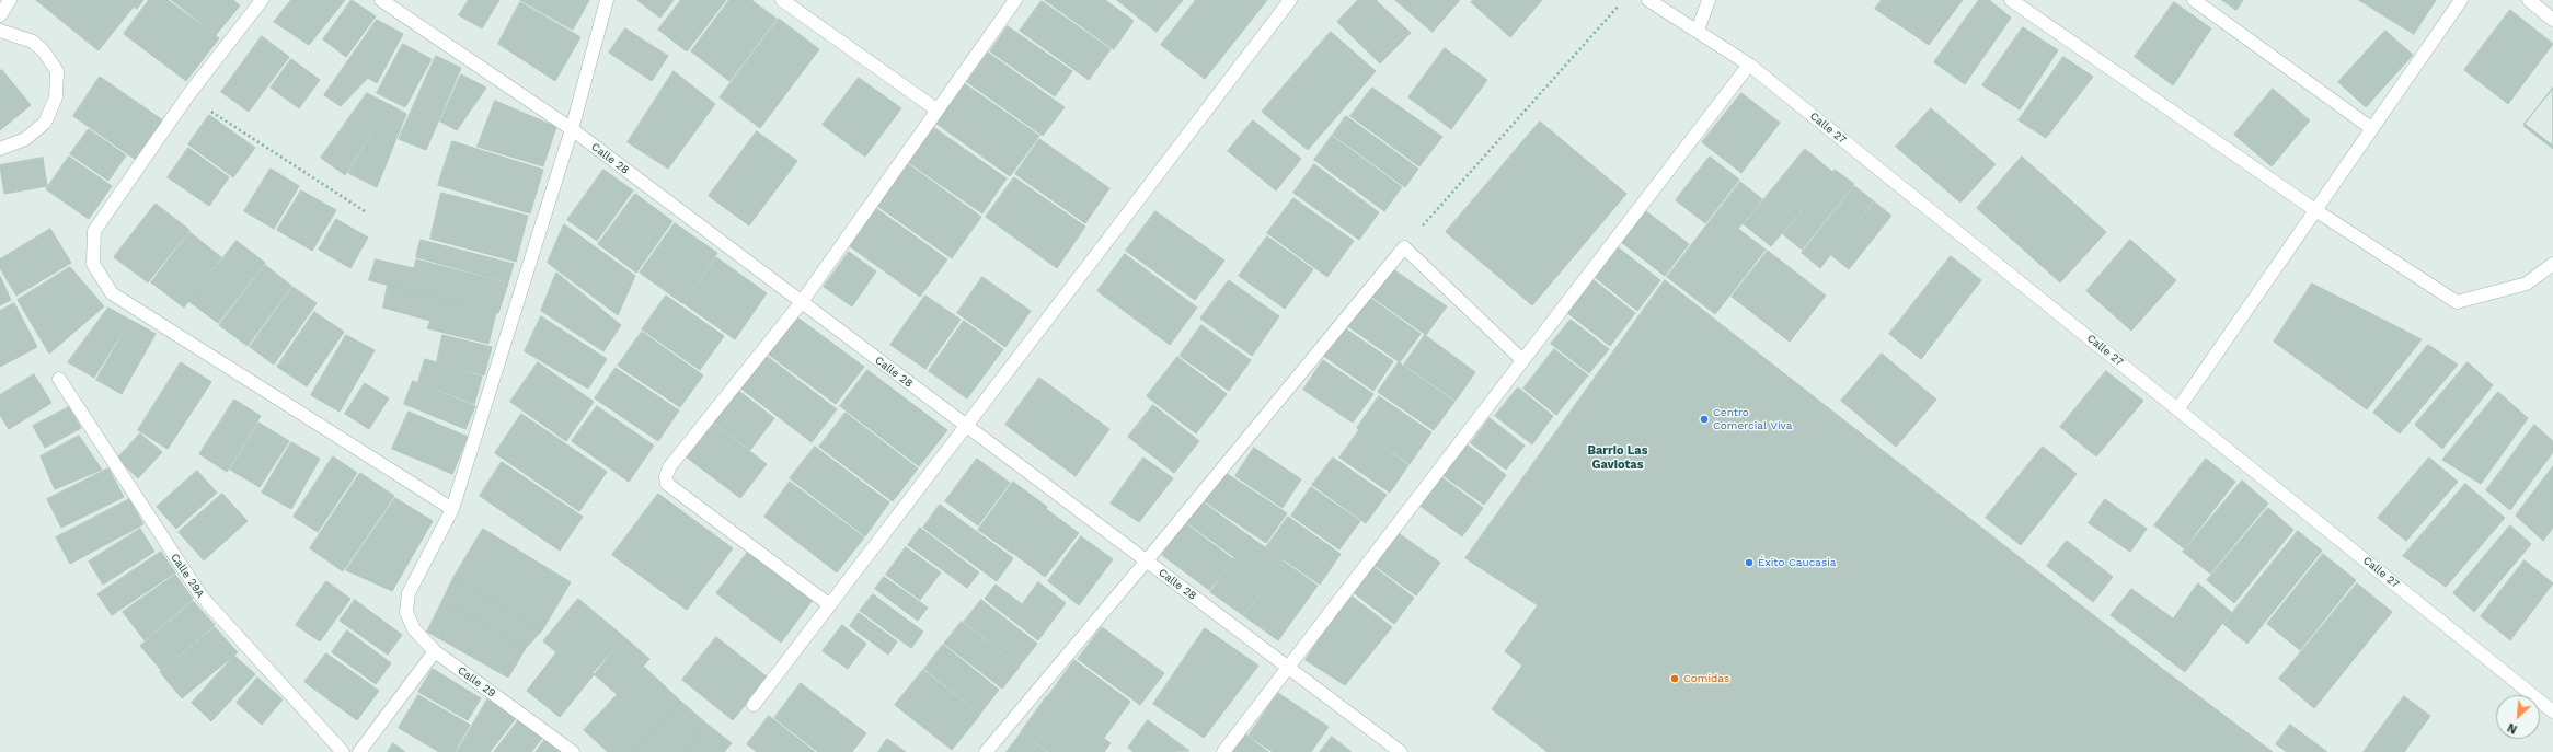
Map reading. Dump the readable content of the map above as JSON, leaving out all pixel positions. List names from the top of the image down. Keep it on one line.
{"streets":{"street":["Calle 27","Calle 28","Calle 29A","Calle 29"]},"districts":["Barrio Las Gaviotas"],"places":["Centro Comercial Viva","Éxito Caucasia","Comidas"],"north":"bottom left"}
